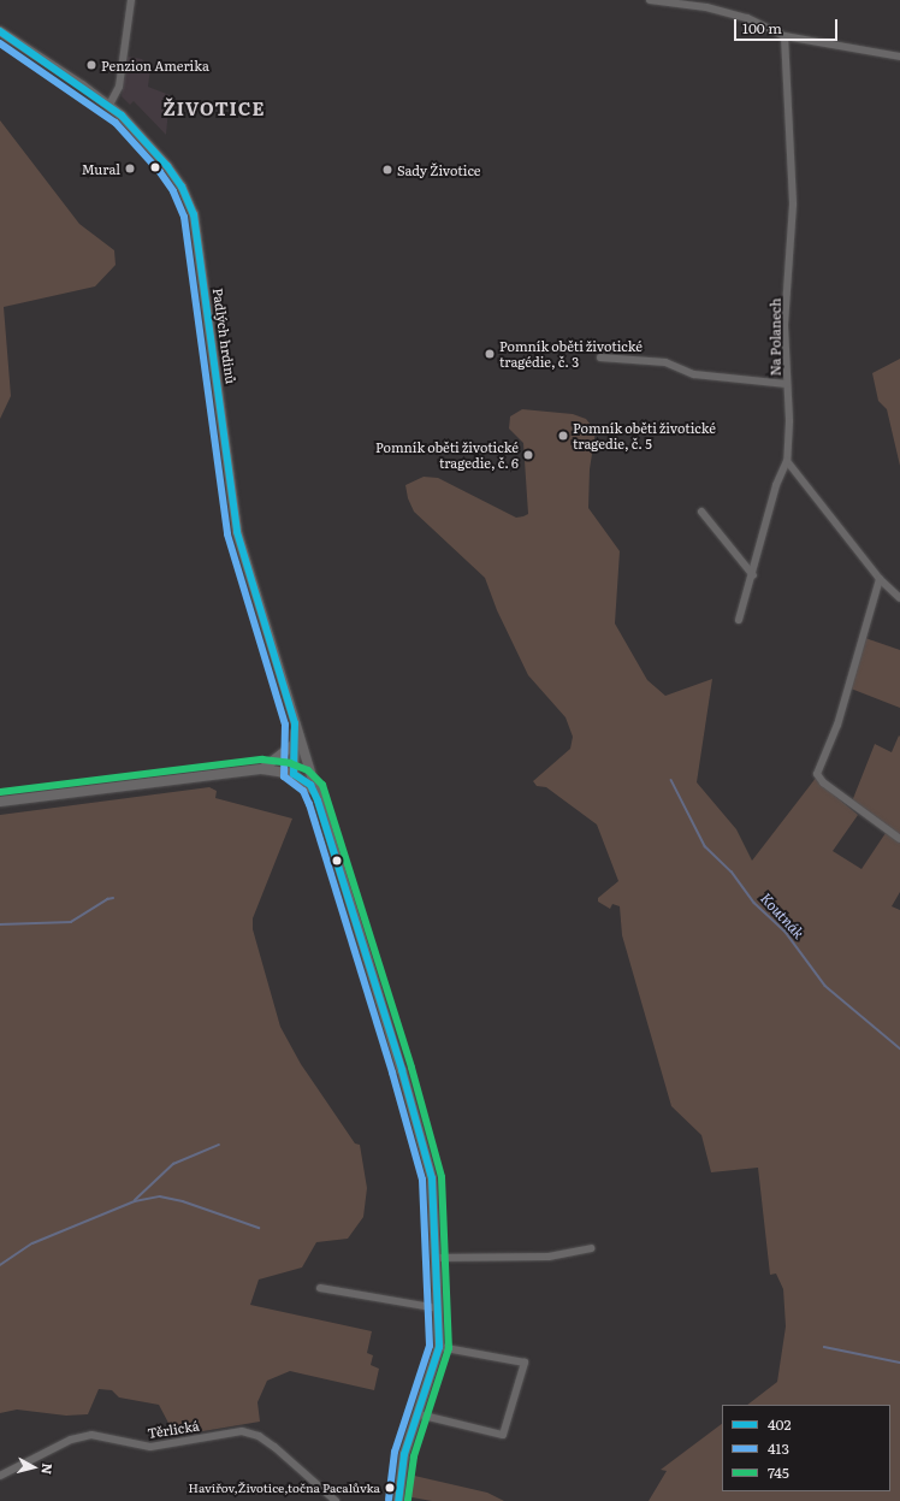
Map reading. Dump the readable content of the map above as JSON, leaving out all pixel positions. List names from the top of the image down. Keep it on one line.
{"streets":{"main road":["Padlých hrdinů"],"street":["Na Polanech","Těrlická"]},"districts":["ŽIVOTICE"],"water":["Koutnák"],"places":["Penzion Amerika","Mural","Sady Životice","Pomník oběti životické tragédie, č. 3","Pomník oběti životické tragedie, č. 5","Pomník oběti životické tragedie, č. 6","Havířov,Životice,točna Pacalůvka"],"lines":["transit line 402","transit line 413","transit line 745"],"legend":["402","413","745"],"scale_bar":"100 m","north":"right"}
